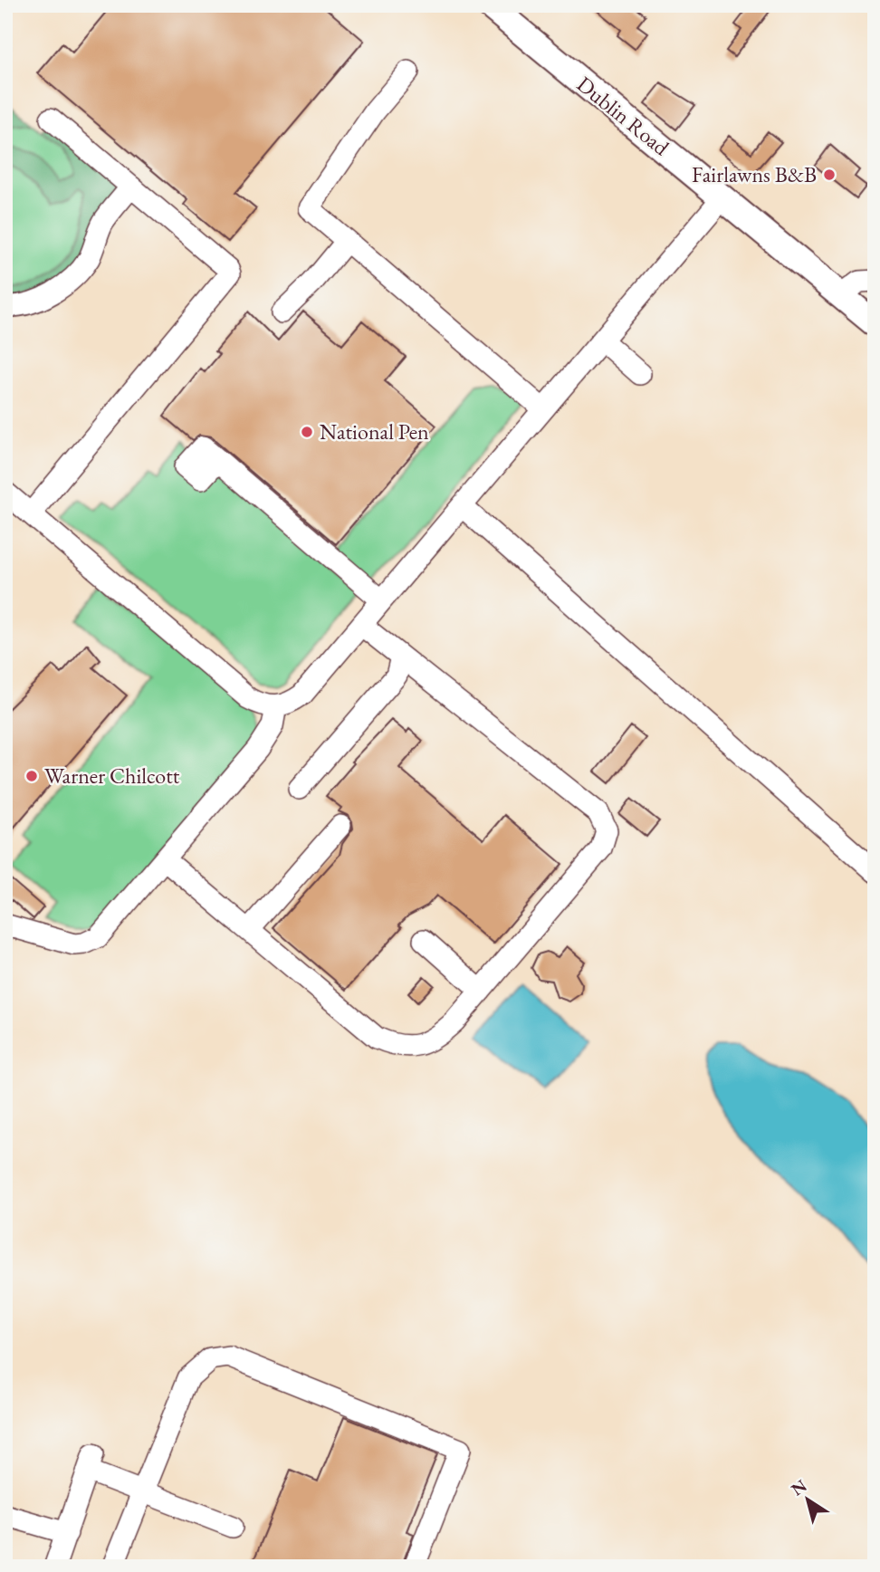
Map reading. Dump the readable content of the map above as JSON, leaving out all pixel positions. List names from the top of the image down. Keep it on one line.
{"streets":{"main road":["Dublin Road"]},"places":["Fairlawns B&B","National Pen","Warner Chilcott"],"north":"top left"}
